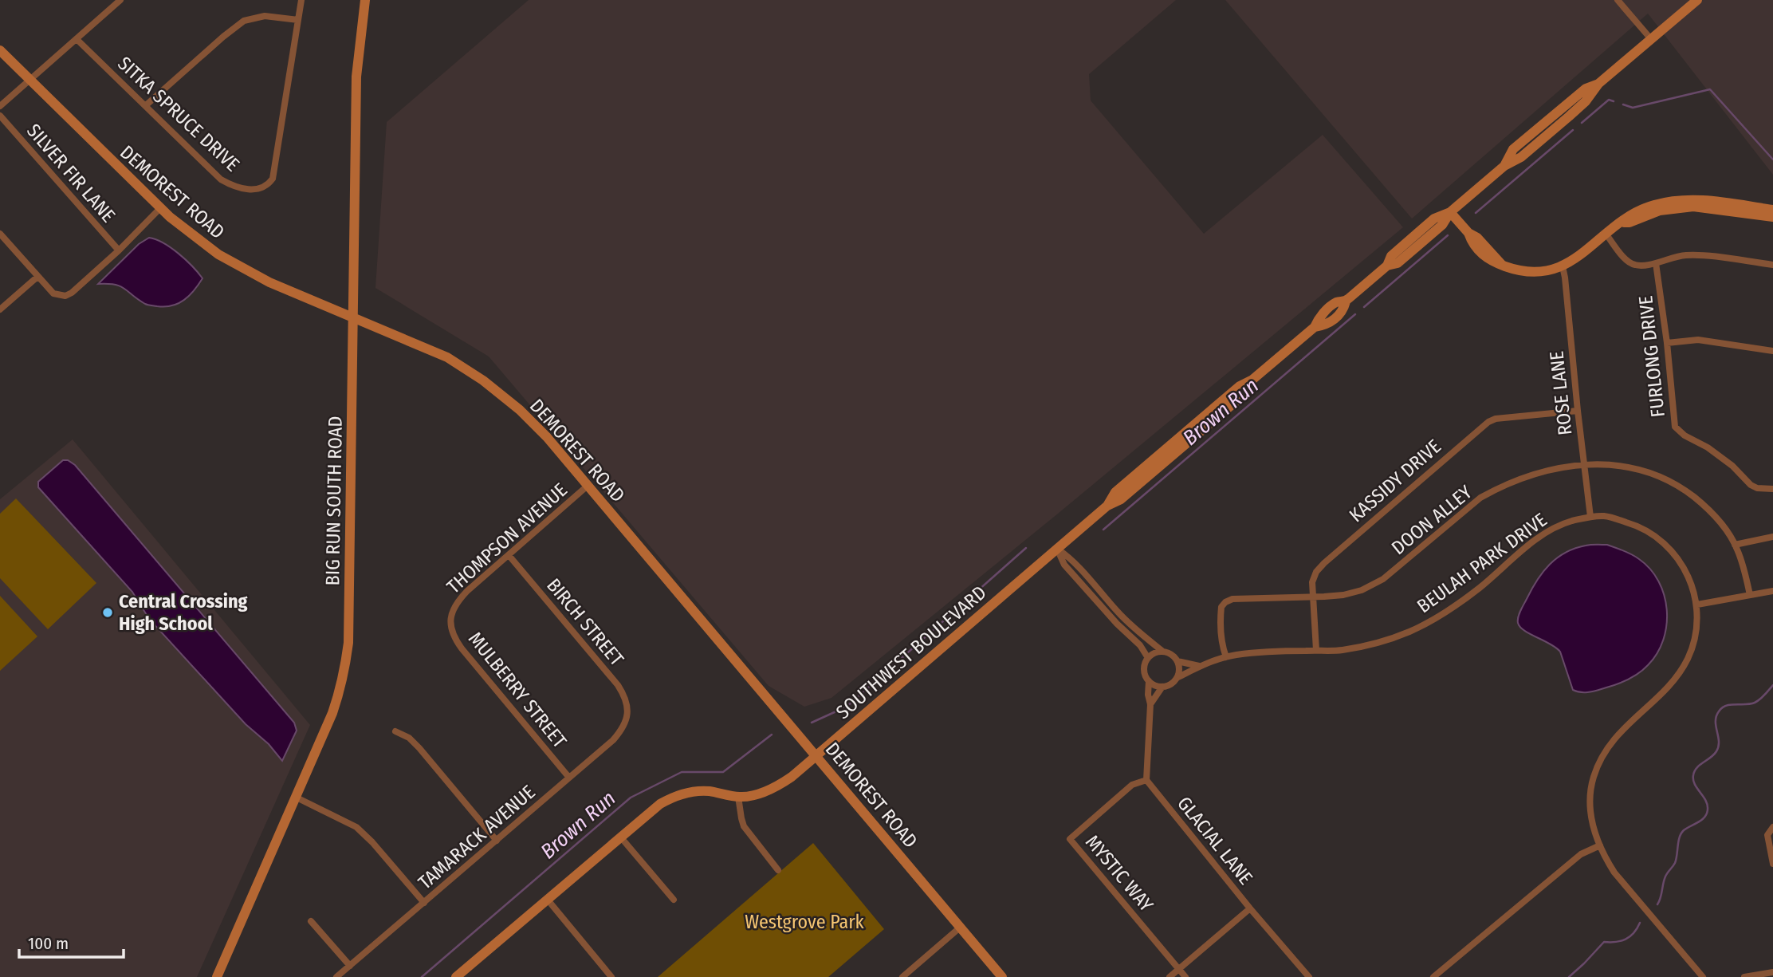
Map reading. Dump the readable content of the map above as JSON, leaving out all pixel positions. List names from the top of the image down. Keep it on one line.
{"streets":{"street":["SITKA SPRUCE DRIVE","SILVER FIR LANE","DEMOREST ROAD","FURLONG DRIVE","ROSE LANE","KASSIDY DRIVE","BIG RUN SOUTH ROAD","DOON ALLEY","THOMPSON AVENUE","BEULAH PARK DRIVE","BIRCH STREET","SOUTHWEST BOULEVARD","MULBERRY STREET","TAMARACK AVENUE","GLACIAL LANE","MYSTIC WAY"]},"crossings":[["DEMOREST ROAD","BIG RUN SOUTH ROAD"],["DEMOREST ROAD","THOMPSON AVENUE"],["DEMOREST ROAD","SOUTHWEST BOULEVARD"],["ROSE LANE","KASSIDY DRIVE"],["ROSE LANE","DOON ALLEY"],["ROSE LANE","BEULAH PARK DRIVE"],["KASSIDY DRIVE","DOON ALLEY"],["KASSIDY DRIVE","BEULAH PARK DRIVE"],["DOON ALLEY","BEULAH PARK DRIVE"],["THOMPSON AVENUE","BIRCH STREET"],["THOMPSON AVENUE","MULBERRY STREET"],["BIRCH STREET","TAMARACK AVENUE"],["MULBERRY STREET","TAMARACK AVENUE"],["GLACIAL LANE","MYSTIC WAY"]],"water":["Brown Run"],"parks":["Westgrove Park"],"places":["Central Crossing High School"],"scale_bar":"100 m"}
